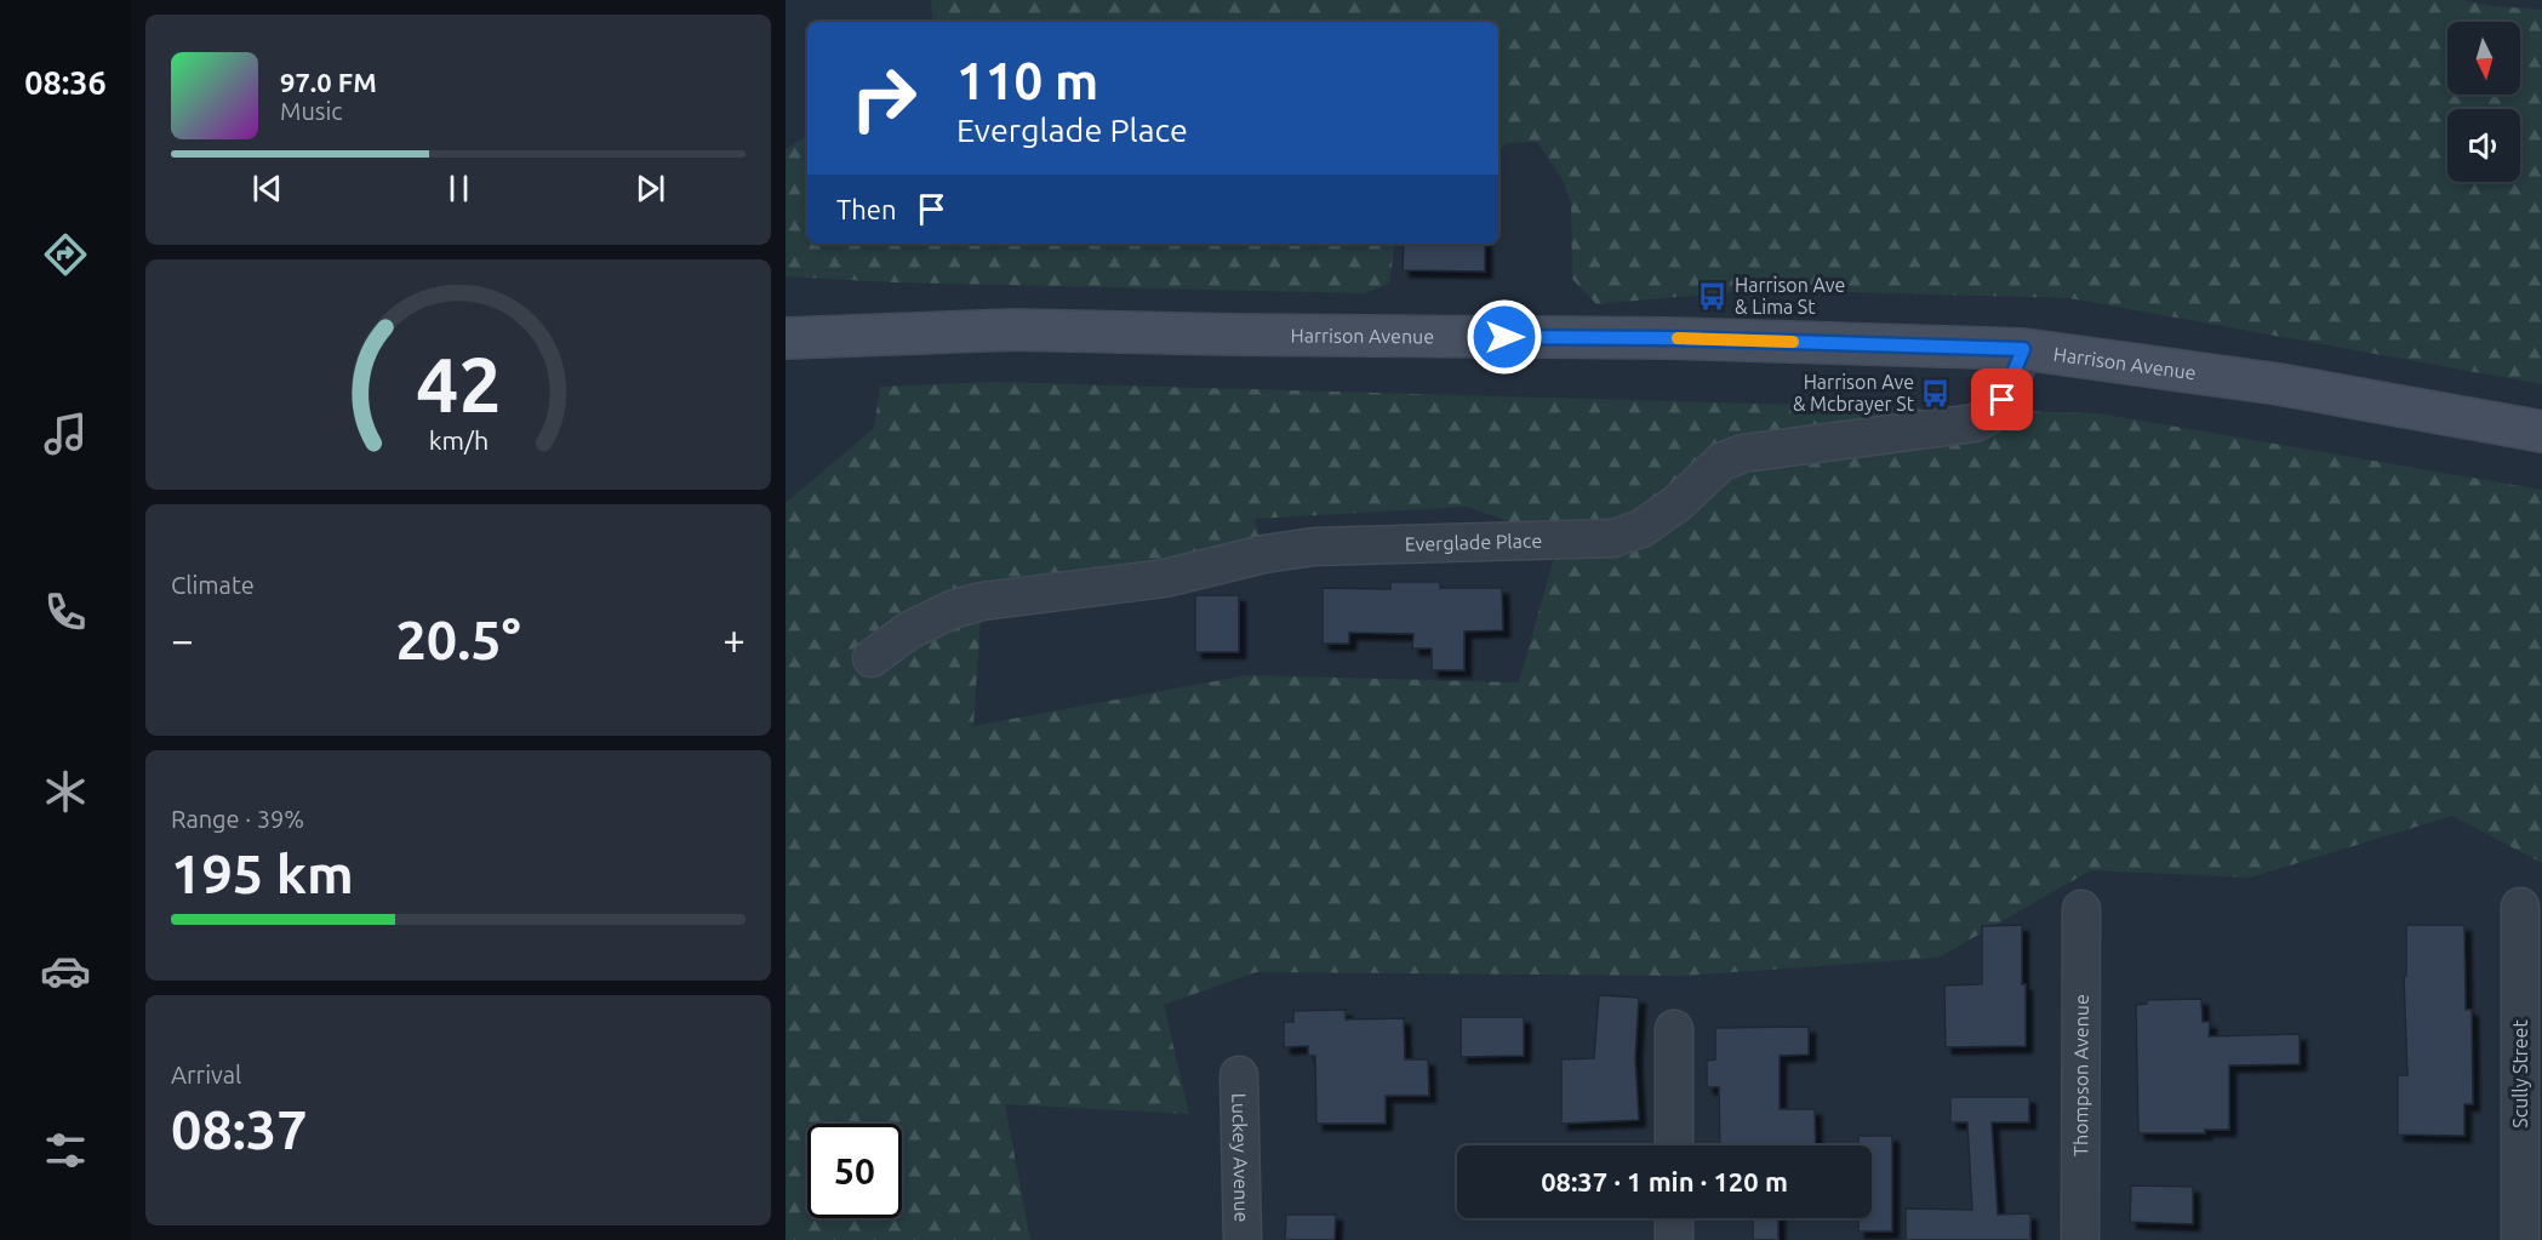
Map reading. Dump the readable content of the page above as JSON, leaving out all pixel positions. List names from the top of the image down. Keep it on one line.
{"streets":{"main road":["Harrison Avenue"],"street":["Everglade Place","Thompson Avenue","Scully Street","Luckey Avenue"]},"crossings":[["Harrison Avenue","Everglade Place"]],"places":{"bus stop":["Harrison Ave & Lima St","Harrison Ave & Mcbrayer St"]},"north":"bottom","page":{"tabs":"08:36","turn":["110 m","Everglade Place"],"song":["97.0 FM","Music"],"then":"Then","tile":["Climate",["Range · 39%","195 km"],["Arrival","08:37"]],"heat":["−","20.5°","+"],"limit":"50","trip":"08:37 · 1 min · 120 m","gauge":["42","km/h"]}}
